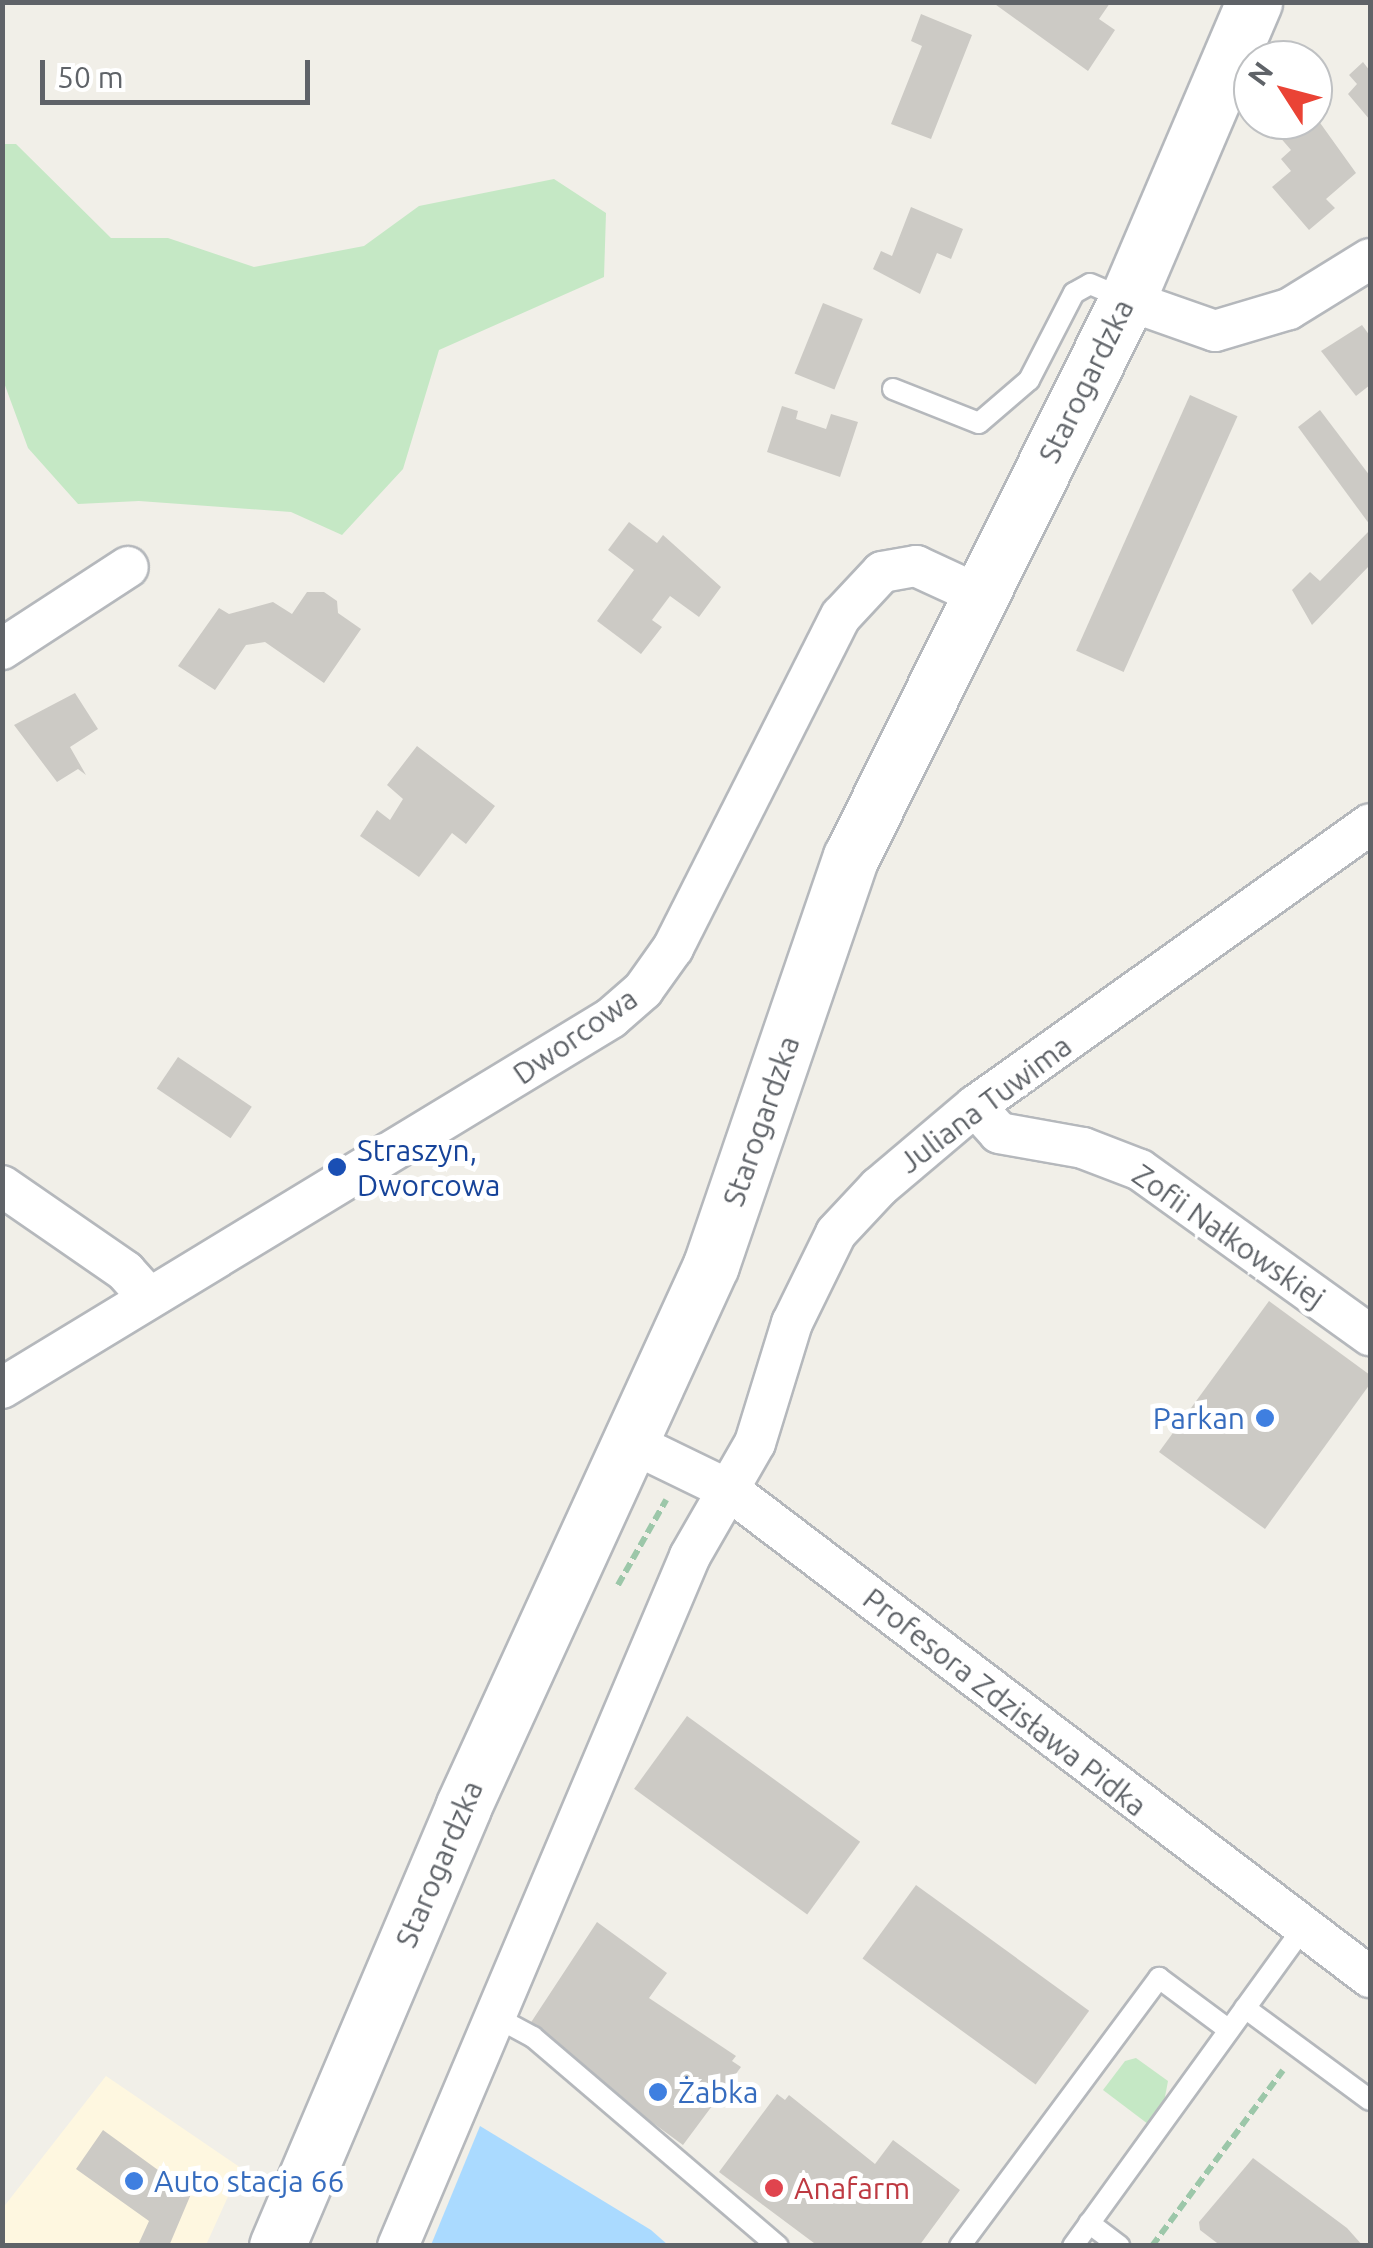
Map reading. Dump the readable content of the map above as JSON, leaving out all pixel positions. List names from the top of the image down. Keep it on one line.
{"streets":{"main road":["Starogardzka"],"street":["Dworcowa","Juliana Tuwima","Zofii Nałkowskiej","Profesora Zdzisława Pidka"]},"crossings":[["Starogardzka","Dworcowa"],["Starogardzka","Profesora Zdzisława Pidka"],["Juliana Tuwima","Zofii Nałkowskiej"],["Juliana Tuwima","Profesora Zdzisława Pidka"]],"places":["Straszyn, Dworcowa","Parkan","Żabka","Auto stacja 66","Anafarm"],"scale_bar":"50 m","north":"top left"}
